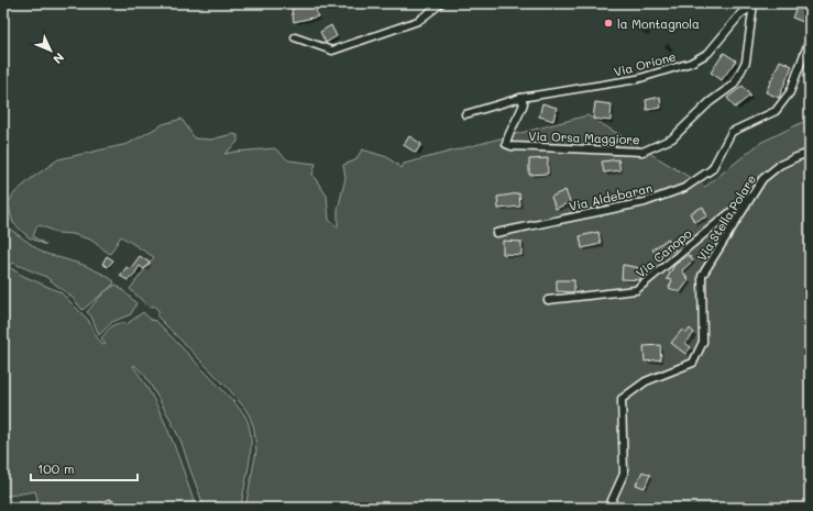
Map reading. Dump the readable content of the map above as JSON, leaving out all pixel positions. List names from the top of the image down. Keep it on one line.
{"streets":{"street":["Via Orione","Via Orsa Maggiore","Via Aldebaran","Via Stella Polare","Via Canopo"]},"crossings":[["Via Orione","Via Orsa Maggiore"],["Via Stella Polare","Via Canopo"]],"places":["la Montagnola"],"scale_bar":"100 m","north":"bottom right"}
